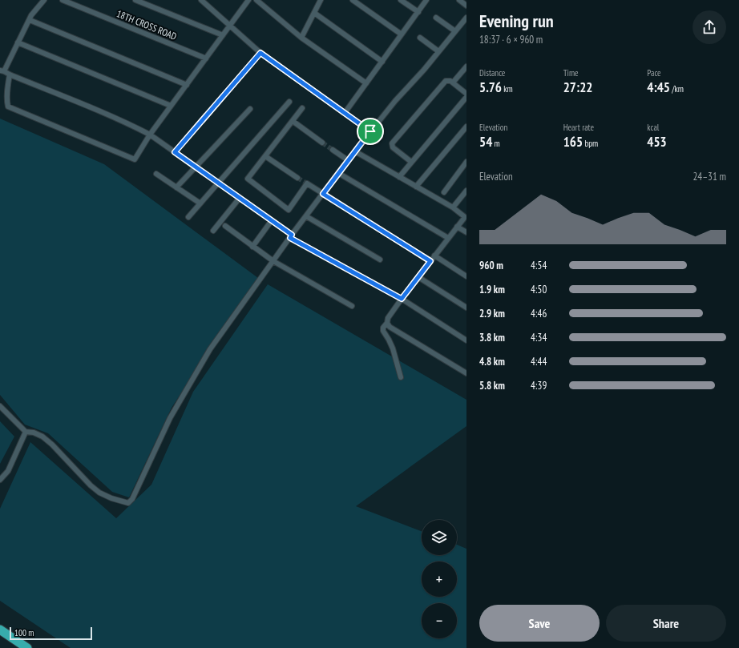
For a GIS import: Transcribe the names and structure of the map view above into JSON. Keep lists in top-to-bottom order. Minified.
{"streets":{"street":["18TH CROSS ROAD"]},"scale_bar":"100 m","page":{"heading":["Evening run","18:37 · 6 × 960 m"],"stats":[["Distance","5.76 km"],["Time","27:22"],["Pace","4:45 /km"],["Elevation","54 m"],["Heart rate","165 bpm"],["kcal","453"]],"chart":["Elevation","24–31 m"],"list":[{"name":"960 m","note":"4:54"},{"name":"1.9 km","note":"4:50"},{"name":"2.9 km","note":"4:46"},{"name":"3.8 km","note":"4:34"},{"name":"4.8 km","note":"4:44"},{"name":"5.8 km","note":"4:39"}],"map_buttons":["+","−"],"buttons":["Save","Share"],"scale":"100 m"}}
